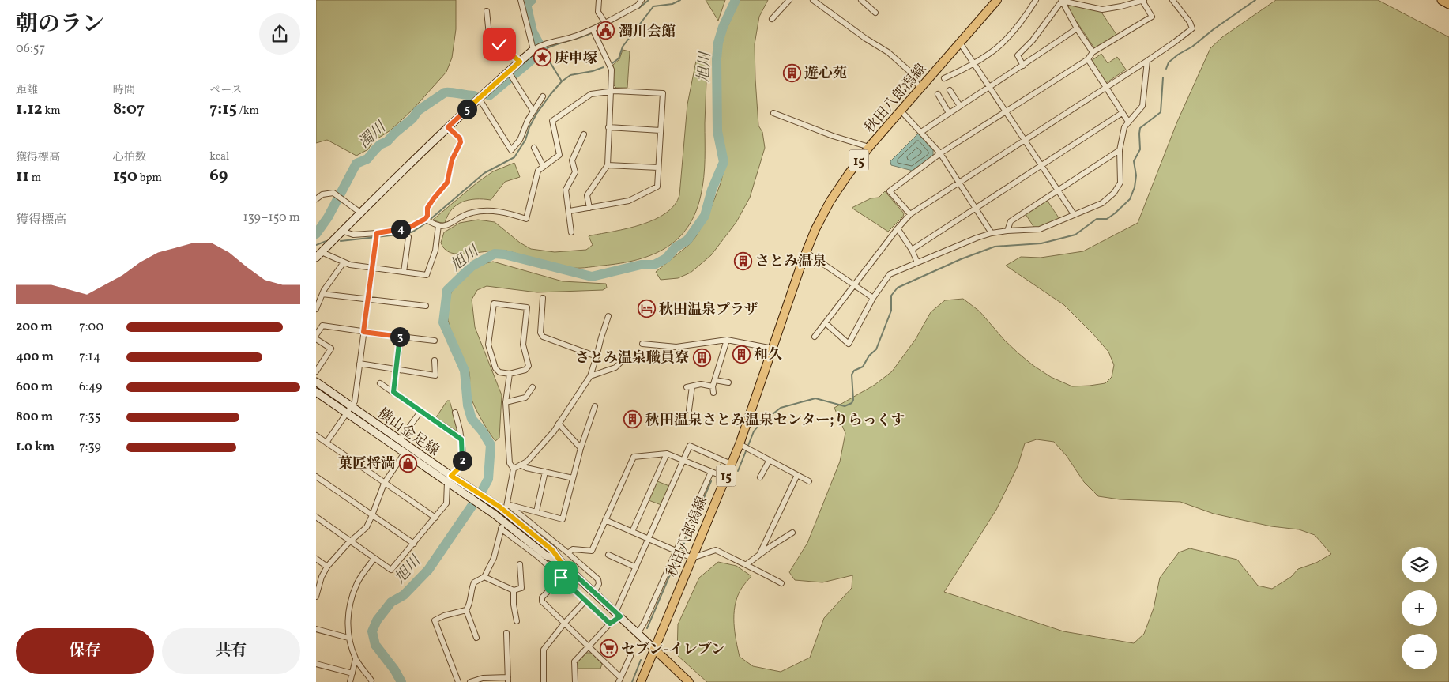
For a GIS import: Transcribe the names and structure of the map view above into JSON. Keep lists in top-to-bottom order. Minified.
{"streets":{"main road":["秋田八郎潟線","15","横山金足線"]},"crossings":[["秋田八郎潟線","横山金足線"]],"water":["旭川","濁川"],"places":{"public building":["濁川会館"],"place":["庚申塚"],"building":["遊心苑","さとみ温泉","和久","さとみ温泉職員寮","秋田温泉さとみ温泉センター;りらっくす"],"hotel":["秋田温泉プラザ"],"shop":["菓匠将満"],"supermarket":["セブン-イレブン"]},"page":{"heading":["朝のラン","06:57"],"stats":[["距離","1.12 km"],["時間","8:07"],["ペース","7:15 /km"],["獲得標高","11 m"],["心拍数","150 bpm"],["kcal","69"]],"pins":["5","4","3","2"],"chart":["獲得標高","139–150 m"],"list":[{"name":"200 m","note":"7:00"},{"name":"400 m","note":"7:14"},{"name":"600 m","note":"6:49"},{"name":"800 m","note":"7:35"},{"name":"1.0 km","note":"7:39"}],"map_buttons":["+","−"],"buttons":["保存","共有"]}}
